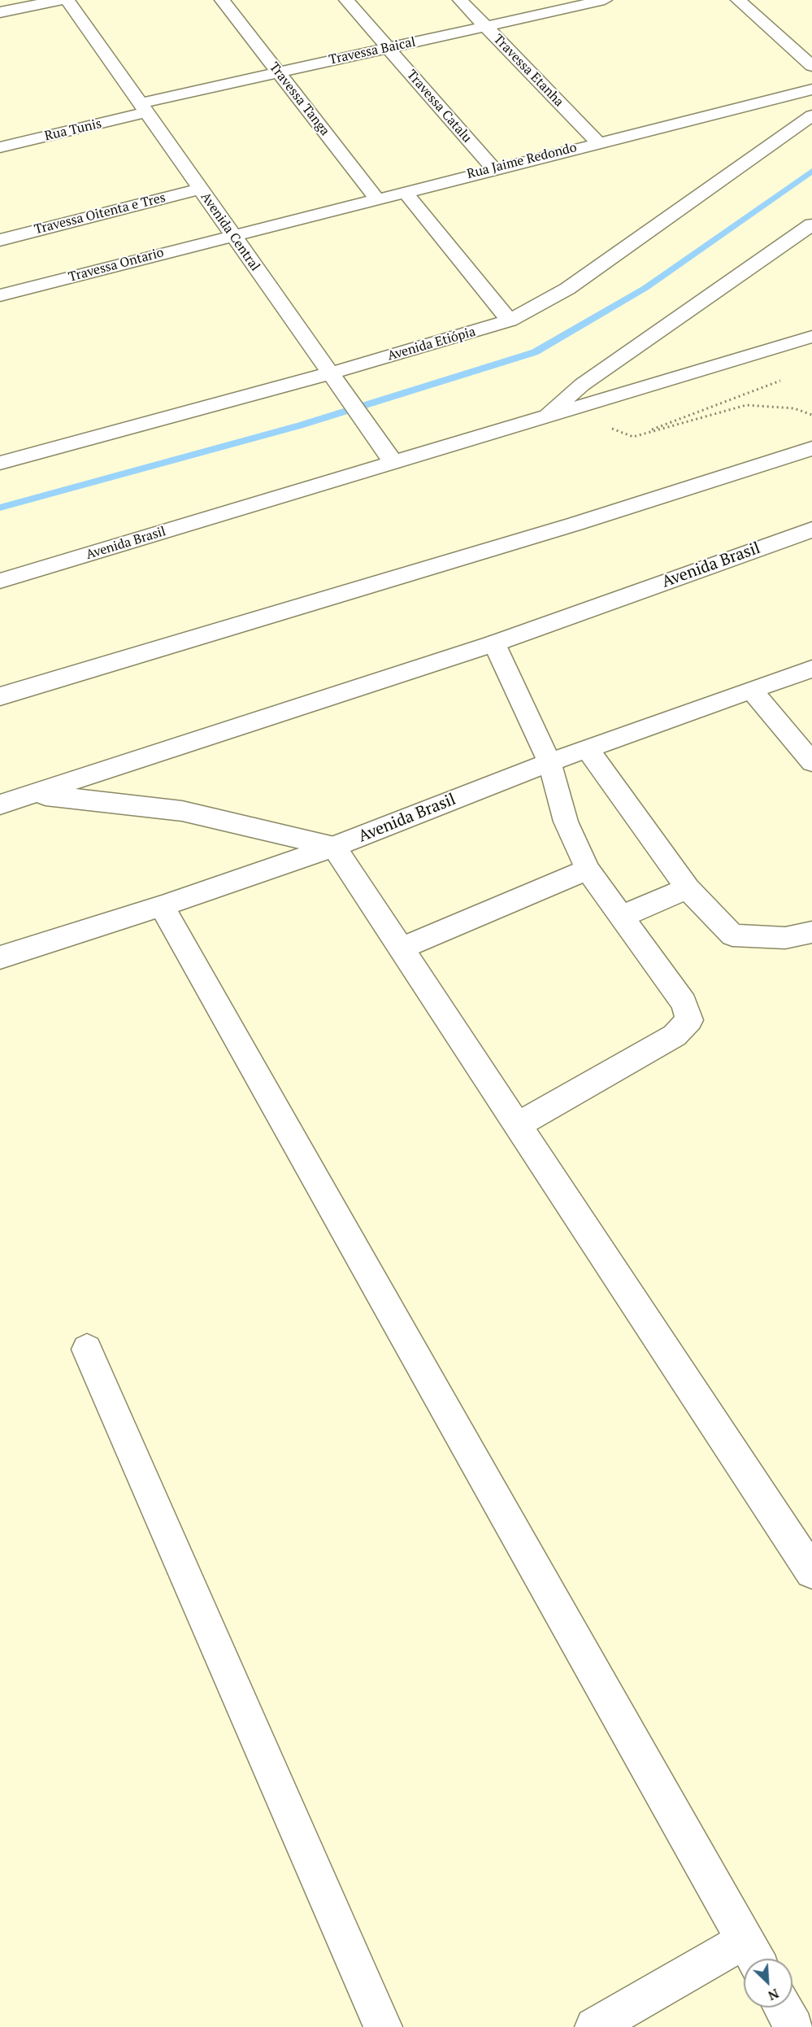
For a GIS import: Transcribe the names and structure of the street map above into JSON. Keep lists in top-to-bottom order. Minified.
{"streets":{"main road":["Travessa Baical","Travessa Etanha","Travessa Tanga","Travessa Catalu","Rua Tunis","Rua Jaime Redondo","Travessa Oitenta e Tres","Avenida Central","Travessa Ontario","Avenida Etiópia","Avenida Brasil"]},"crossings":[["Travessa Baical","Travessa Etanha"],["Travessa Baical","Travessa Tanga"],["Travessa Baical","Travessa Catalu"],["Travessa Baical","Rua Tunis"],["Travessa Baical","Avenida Central"],["Travessa Etanha","Rua Jaime Redondo"],["Travessa Tanga","Rua Jaime Redondo"],["Travessa Catalu","Rua Jaime Redondo"],["Rua Tunis","Avenida Central"],["Rua Jaime Redondo","Avenida Central"],["Rua Jaime Redondo","Travessa Ontario"],["Travessa Oitenta e Tres","Avenida Central"],["Avenida Central","Travessa Ontario"],["Avenida Central","Avenida Etiópia"],["Avenida Central","Avenida Brasil"]],"north":"bottom right"}
